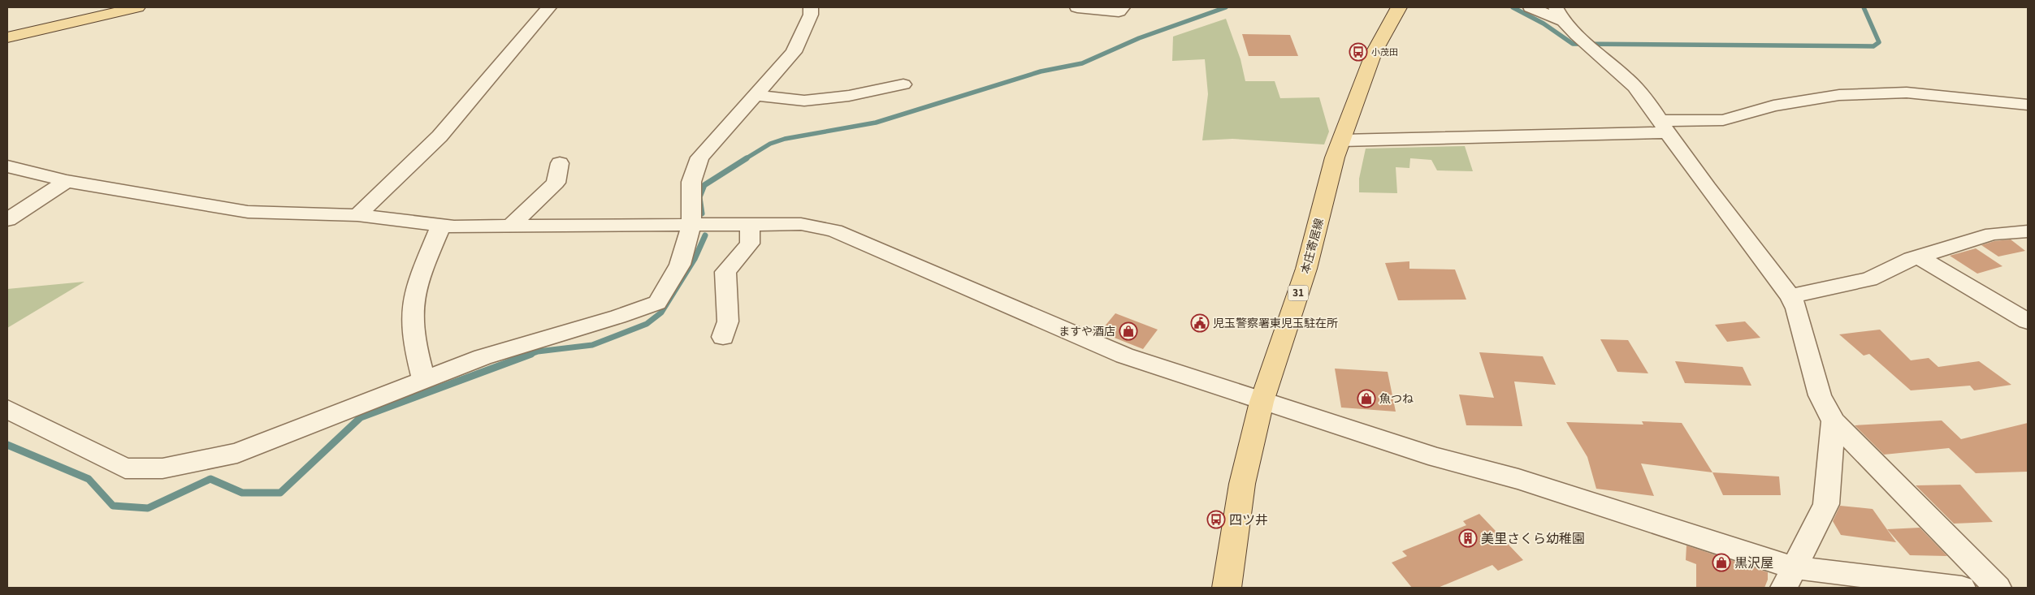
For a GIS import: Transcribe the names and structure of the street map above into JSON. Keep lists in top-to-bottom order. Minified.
{"streets":{"main road":["本庄寄居線","31"]},"places":{"bus stop":["小茂田","四ツ井"],"public building":["児玉警察署東児玉駐在所"],"shop":["ますや酒店","魚つね","黒沢屋"],"building":["美里さくら幼稚園"]}}
